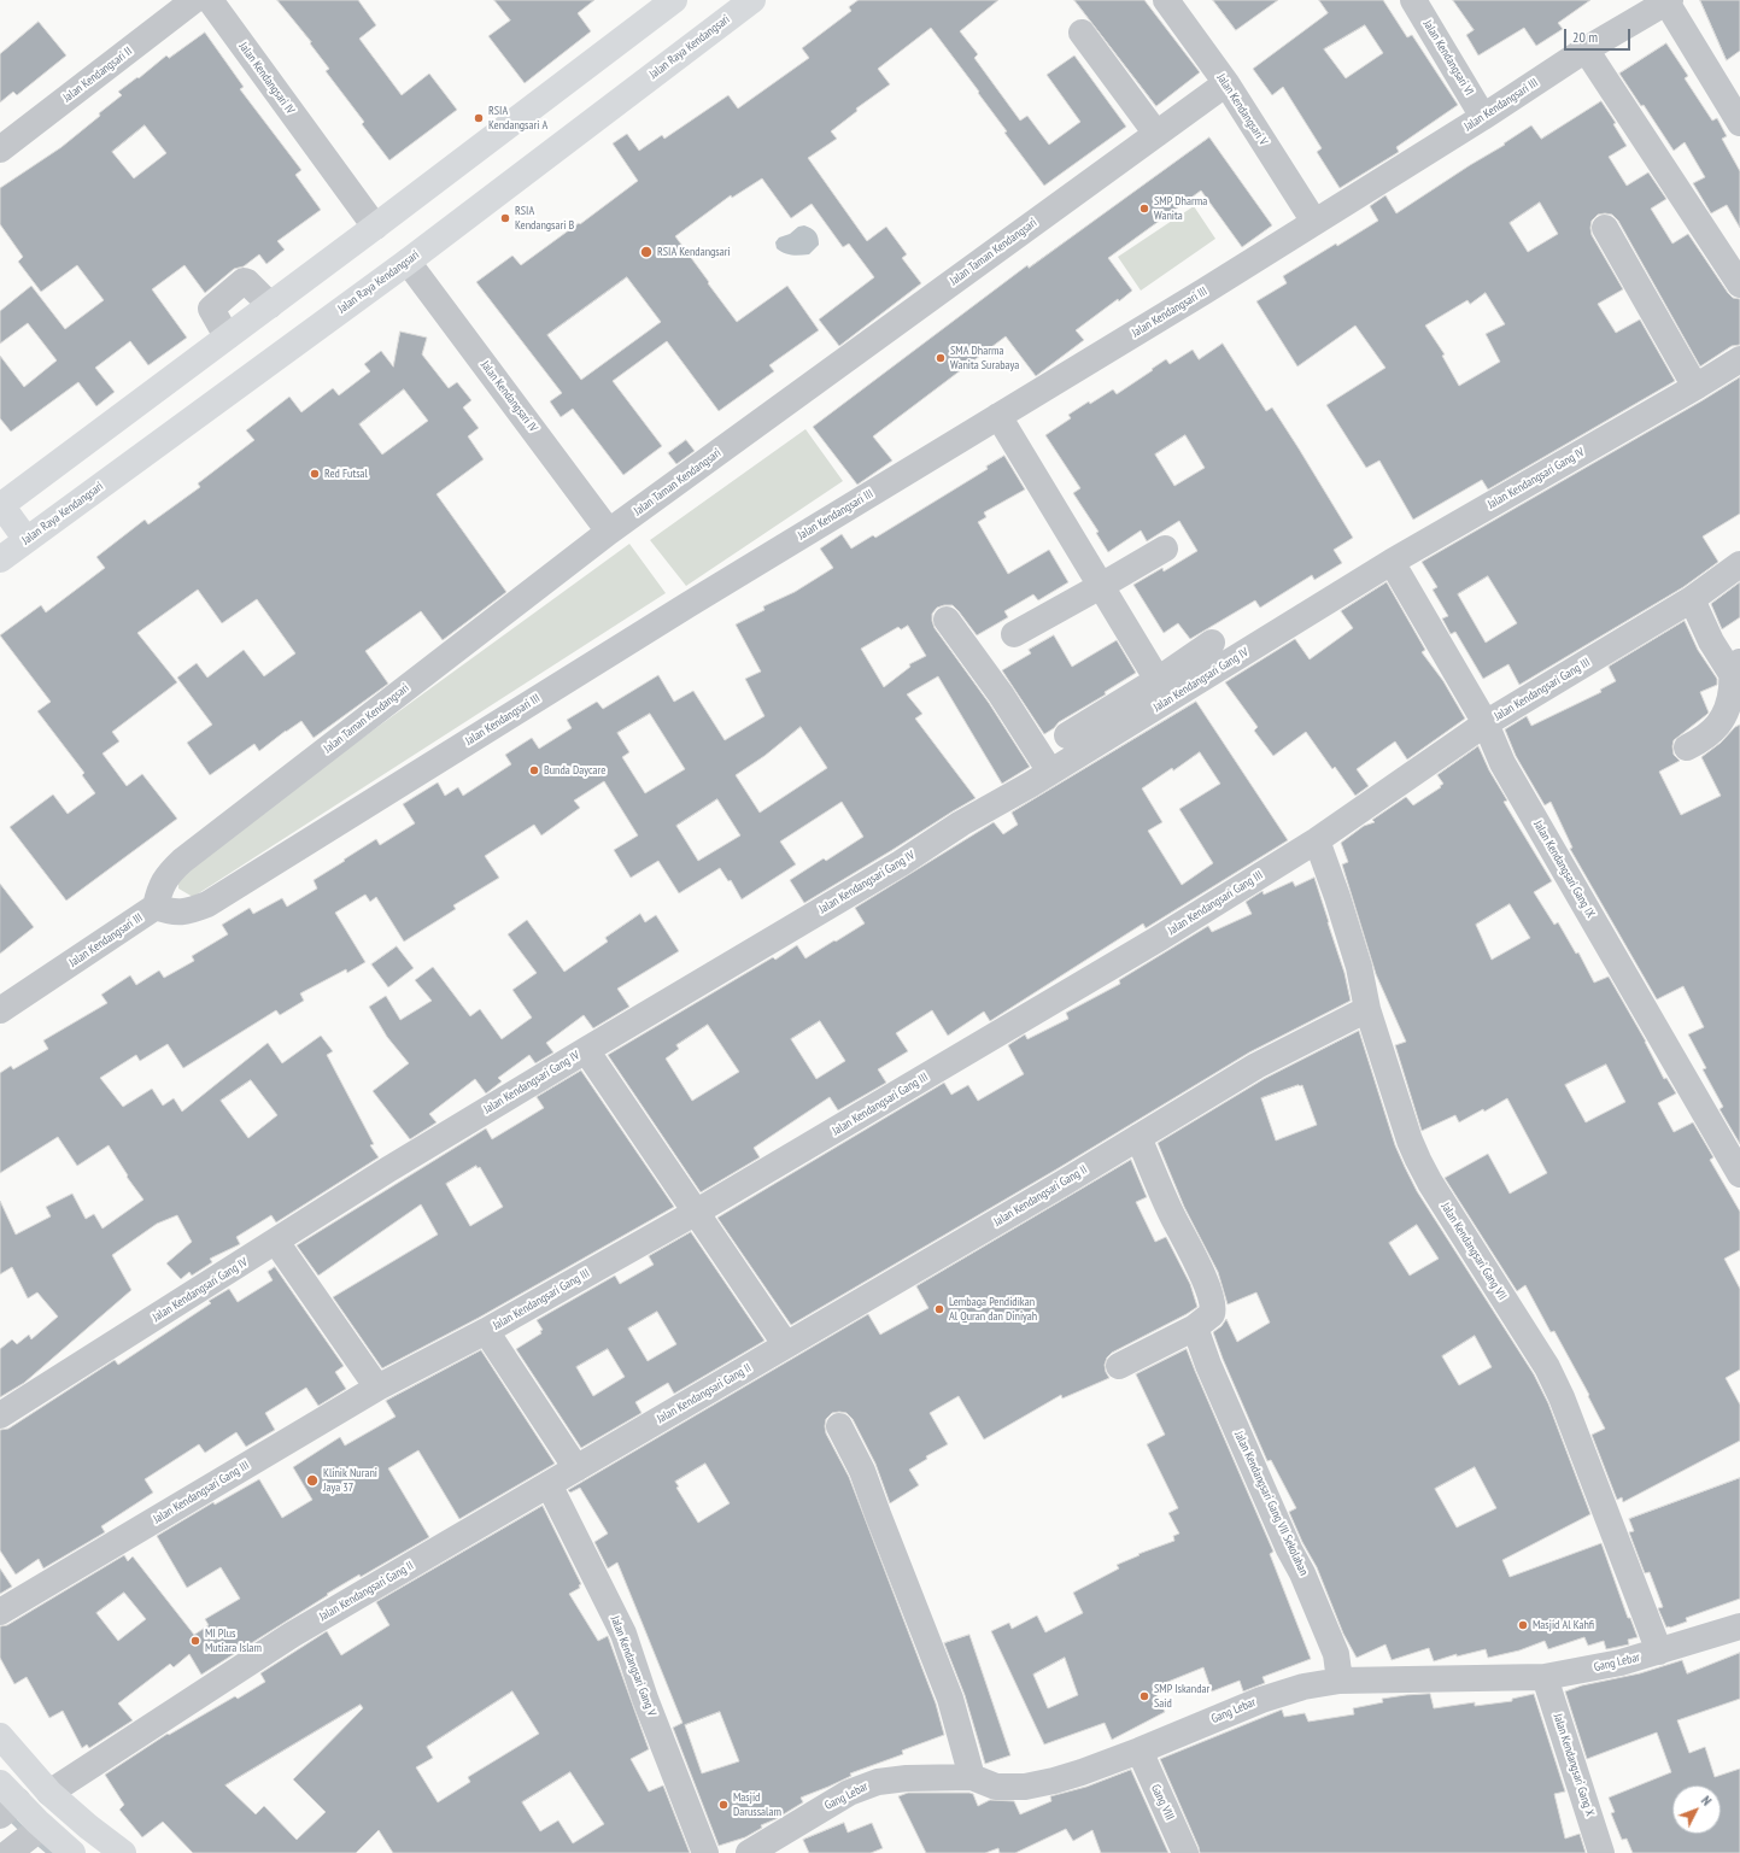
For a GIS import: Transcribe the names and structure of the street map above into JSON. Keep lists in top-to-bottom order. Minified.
{"streets":{"main road":["Jalan Raya Kendangsari"],"street":["Jalan Kendangsari VI","Jalan Kendangsari II","Jalan Kendangsari IV","Jalan Kendangsari III","Jalan Kendangsari V","Jalan Taman Kendangsari","Jalan Kendangsari Gang IV","Jalan Kendangsari Gang III","Jalan Kendangsari Gang IX","Jalan Kendangsari Gang II","Jalan Kendangsari Gang VII","Jalan Kendangsari Gang VII Sekolahan","Gang Lebar","Jalan Kendangsari Gang V","Jalan Kendangsari Gang X","Gang VIII"]},"crossings":[["Jalan Raya Kendangsari","Jalan Kendangsari IV"],["Jalan Kendangsari VI","Jalan Kendangsari III"],["Jalan Kendangsari IV","Jalan Taman Kendangsari"],["Jalan Kendangsari III","Jalan Kendangsari V"],["Jalan Kendangsari III","Jalan Taman Kendangsari"],["Jalan Kendangsari V","Jalan Taman Kendangsari"],["Jalan Kendangsari Gang IV","Jalan Kendangsari Gang IX"],["Jalan Kendangsari Gang III","Jalan Kendangsari Gang IX"],["Jalan Kendangsari Gang III","Jalan Kendangsari Gang VII"],["Jalan Kendangsari Gang II","Jalan Kendangsari Gang VII"],["Jalan Kendangsari Gang II","Jalan Kendangsari Gang V"],["Jalan Kendangsari Gang VII","Gang Lebar"],["Jalan Kendangsari Gang VII Sekolahan","Gang Lebar"],["Gang Lebar","Jalan Kendangsari Gang X"],["Gang Lebar","Gang VIII"]],"places":["RSIA Kendangsari A","SMP Dharma Wanita","RSIA Kendangsari B","RSIA Kendangsari","SMA Dharma Wanita Surabaya","Red Futsal","Bunda Daycare","Lembaga Pendidikan Al Quran dan Diniyah","Klinik Nurani Jaya 37","Masjid Al Kahfi","MI Plus Mutiara Islam","SMP Iskandar Said","Masjid Darussalam"],"scale_bar":"20 m","north":"top right"}
